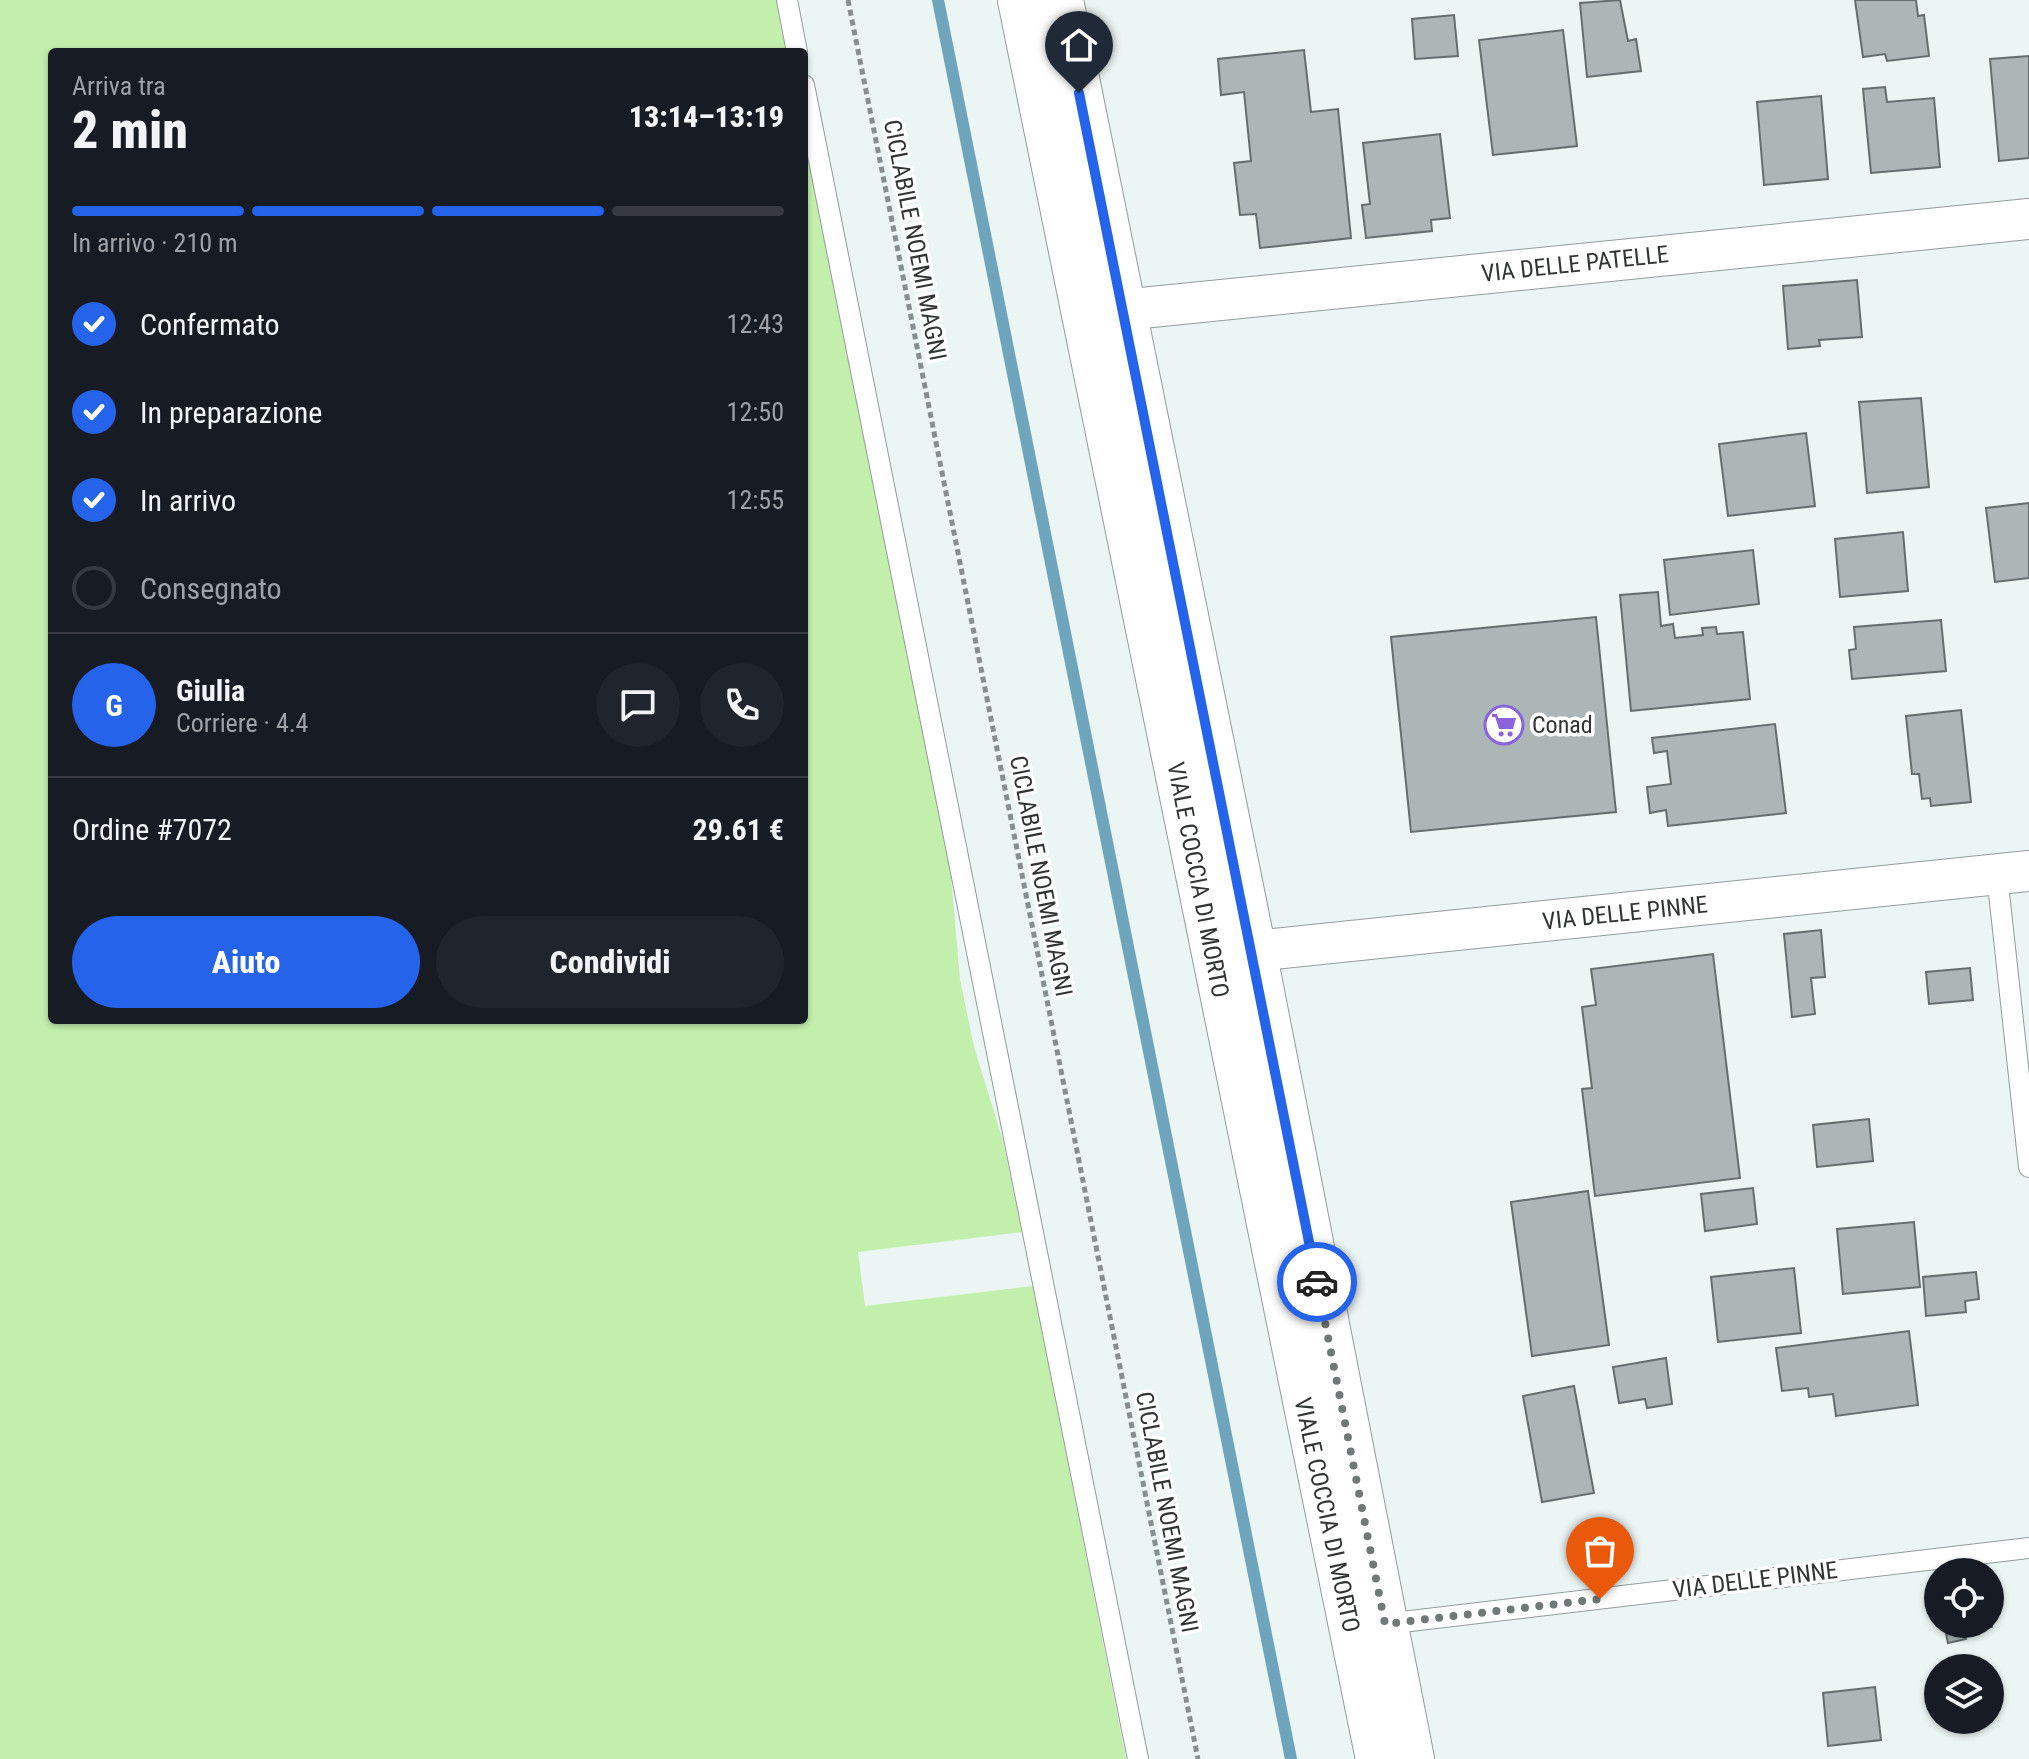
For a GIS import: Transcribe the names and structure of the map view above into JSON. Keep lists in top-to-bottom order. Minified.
{"streets":{"street":["VIA DELLE PATELLE","VIALE COCCIA DI MORTO","VIA DELLE PINNE"],"path":["CICLABILE NOEMI MAGNI"]},"crossings":[["VIA DELLE PATELLE","VIALE COCCIA DI MORTO"],["VIALE COCCIA DI MORTO","VIA DELLE PINNE"]],"places":{"supermarket":["Conad"]},"page":{"heading":["2 min","Arriva tra","13:14–13:19"],"panel":["Giulia","Corriere · 4.4","Ordine #7072","29.61 €"],"bar":"In arrivo · 210 m","list":[["Confermato","12:43"],["In preparazione","12:50"],["In arrivo","12:55"],"Consegnato"],"round":"G","buttons":["Aiuto","Condividi"]}}
